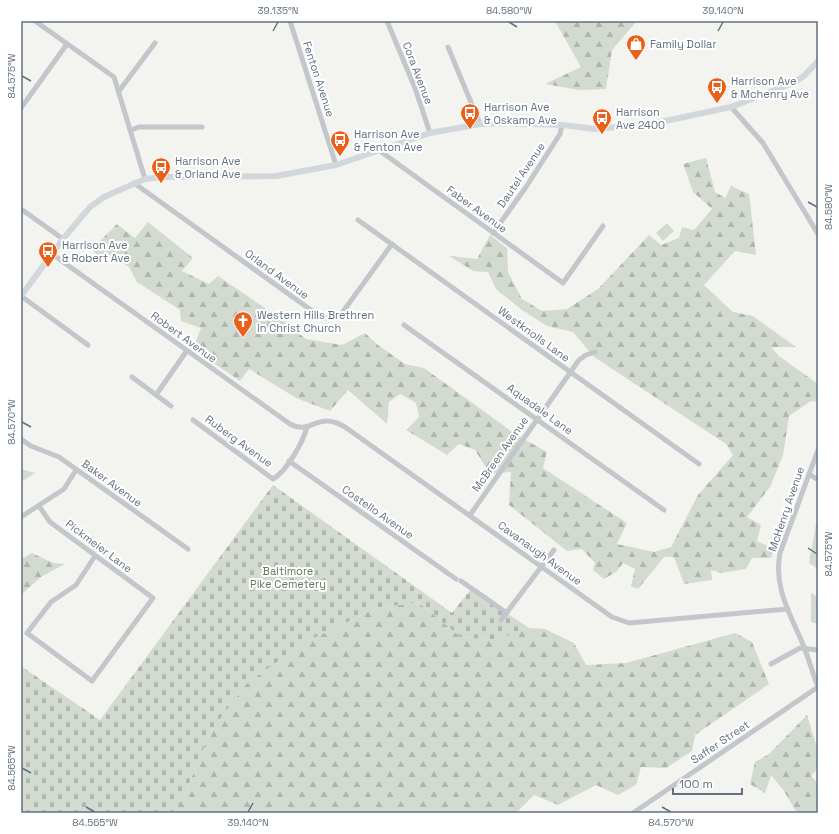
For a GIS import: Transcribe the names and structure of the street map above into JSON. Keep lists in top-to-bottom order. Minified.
{"streets":{"street":["Cora Avenue","Fenton Avenue","Dautel Avenue","Faber Avenue","Orland Avenue","Westknolls Lane","Robert Avenue","Aquadale Lane","Ruberg Avenue","McBreen Avenue","Baker Avenue","McHenry Avenue","Costello Avenue","Pickmeier Lane","Cavanaugh Avenue","Saffer Street"]},"crossings":[["Dautel Avenue","Faber Avenue"],["Orland Avenue","Westknolls Lane"],["Westknolls Lane","McBreen Avenue"],["Robert Avenue","Cavanaugh Avenue"],["Aquadale Lane","McBreen Avenue"],["Ruberg Avenue","Costello Avenue"],["McBreen Avenue","Cavanaugh Avenue"],["McHenry Avenue","Cavanaugh Avenue"],["McHenry Avenue","Saffer Street"]],"parks":["Baltimore Pike Cemetery"],"places":{"shop":["Family Dollar"],"bus stop":["Harrison Ave & Mchenry Ave","Harrison Ave & Oskamp Ave","Harrison Ave 2400","Harrison Ave & Fenton Ave","Harrison Ave & Orland Ave","Harrison Ave & Robert Ave"],"church":["Western Hills Brethren in Christ Church"]},"scale_bar":"100 m","coordinates":["39.135°N","84.580°W","39.140°N","84.575°W","84.570°W","84.565°W"]}
